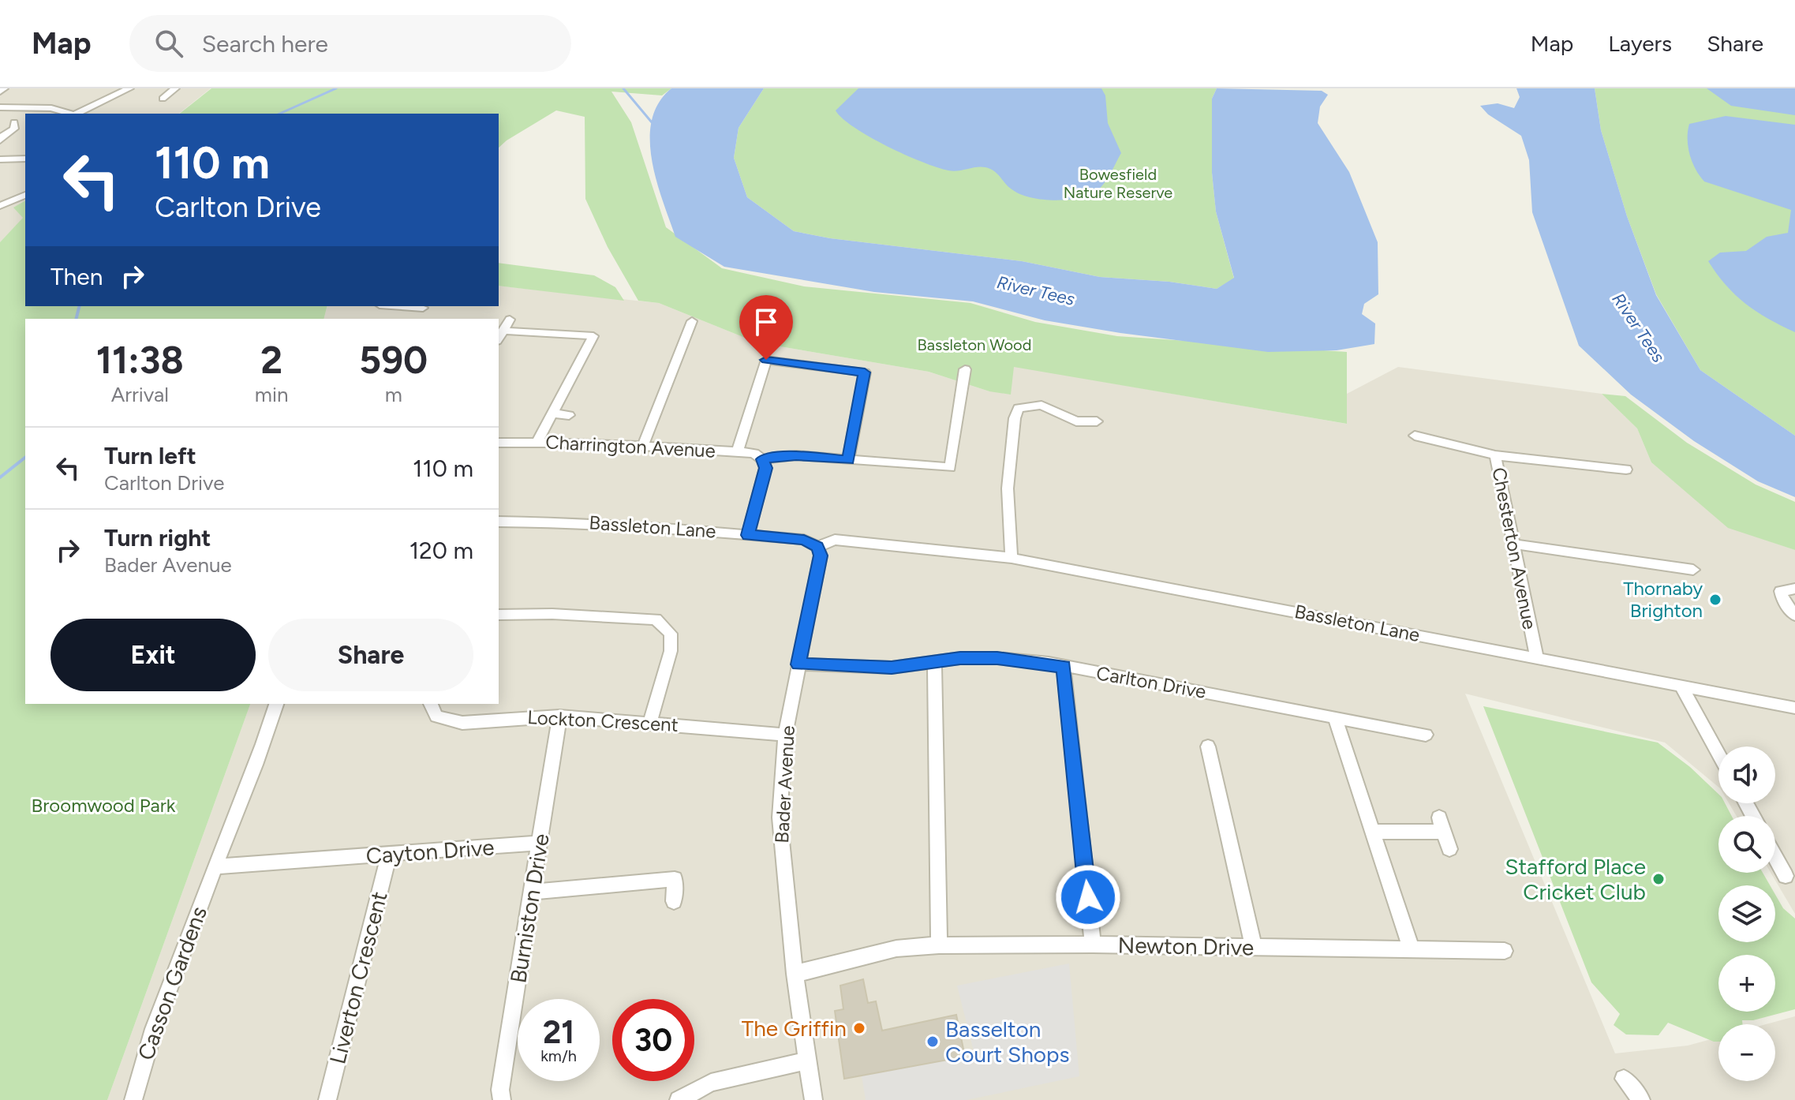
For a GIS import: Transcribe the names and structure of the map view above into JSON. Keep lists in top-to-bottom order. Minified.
{"streets":{"street":["Charrington Avenue","Bassleton Lane","Chesterton Avenue","Carlton Drive","Lockton Crescent","Bader Avenue","Cayton Drive","Burniston Drive","Newton Drive","Liverton Crescent","Casson Gardens"]},"crossings":[["Bassleton Lane","Chesterton Avenue"],["Bassleton Lane","Bader Avenue"],["Carlton Drive","Bader Avenue"],["Lockton Crescent","Bader Avenue"],["Lockton Crescent","Burniston Drive"],["Bader Avenue","Newton Drive"],["Cayton Drive","Burniston Drive"],["Cayton Drive","Liverton Crescent"],["Cayton Drive","Casson Gardens"]],"water":["River Tees"],"parks":["Bowesfield Nature Reserve","Bassleton Wood","Broomwood Park"],"places":["Thornaby Brighton","Stafford Place Cricket Club","The Griffin","Basselton Court Shops"],"page":{"header":"Map","search":"Search here","nav":["Map","Layers","Share"],"turn":["110 m","Carlton Drive"],"then":"Then","eta":["11:38","Arrival","2","min","590","m"],"list":[{"name":"Turn left","note":"Carlton Drive","value":"110 m"},{"name":"Turn right","note":"Bader Avenue","value":"120 m"}],"buttons":["Exit","Share"],"map_buttons":["+","−"],"speed":"21 km/h","limit":"30"}}
